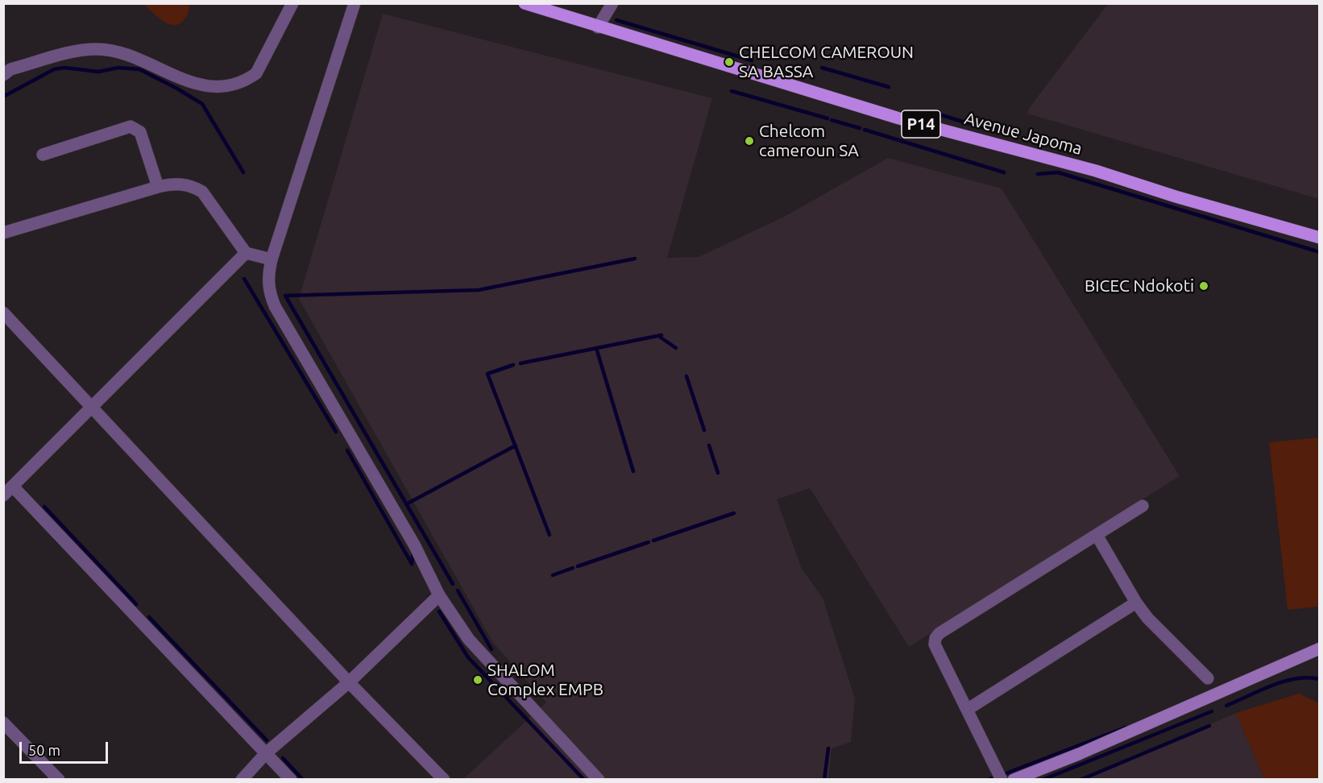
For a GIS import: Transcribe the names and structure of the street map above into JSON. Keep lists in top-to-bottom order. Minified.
{"streets":{"main road":["P14","Avenue Japoma"]},"places":["CHELCOM CAMEROUN SA BASSA","Chelcom cameroun SA","BICEC Ndokoti","SHALOM Complex EMPB"],"scale_bar":"50 m"}
